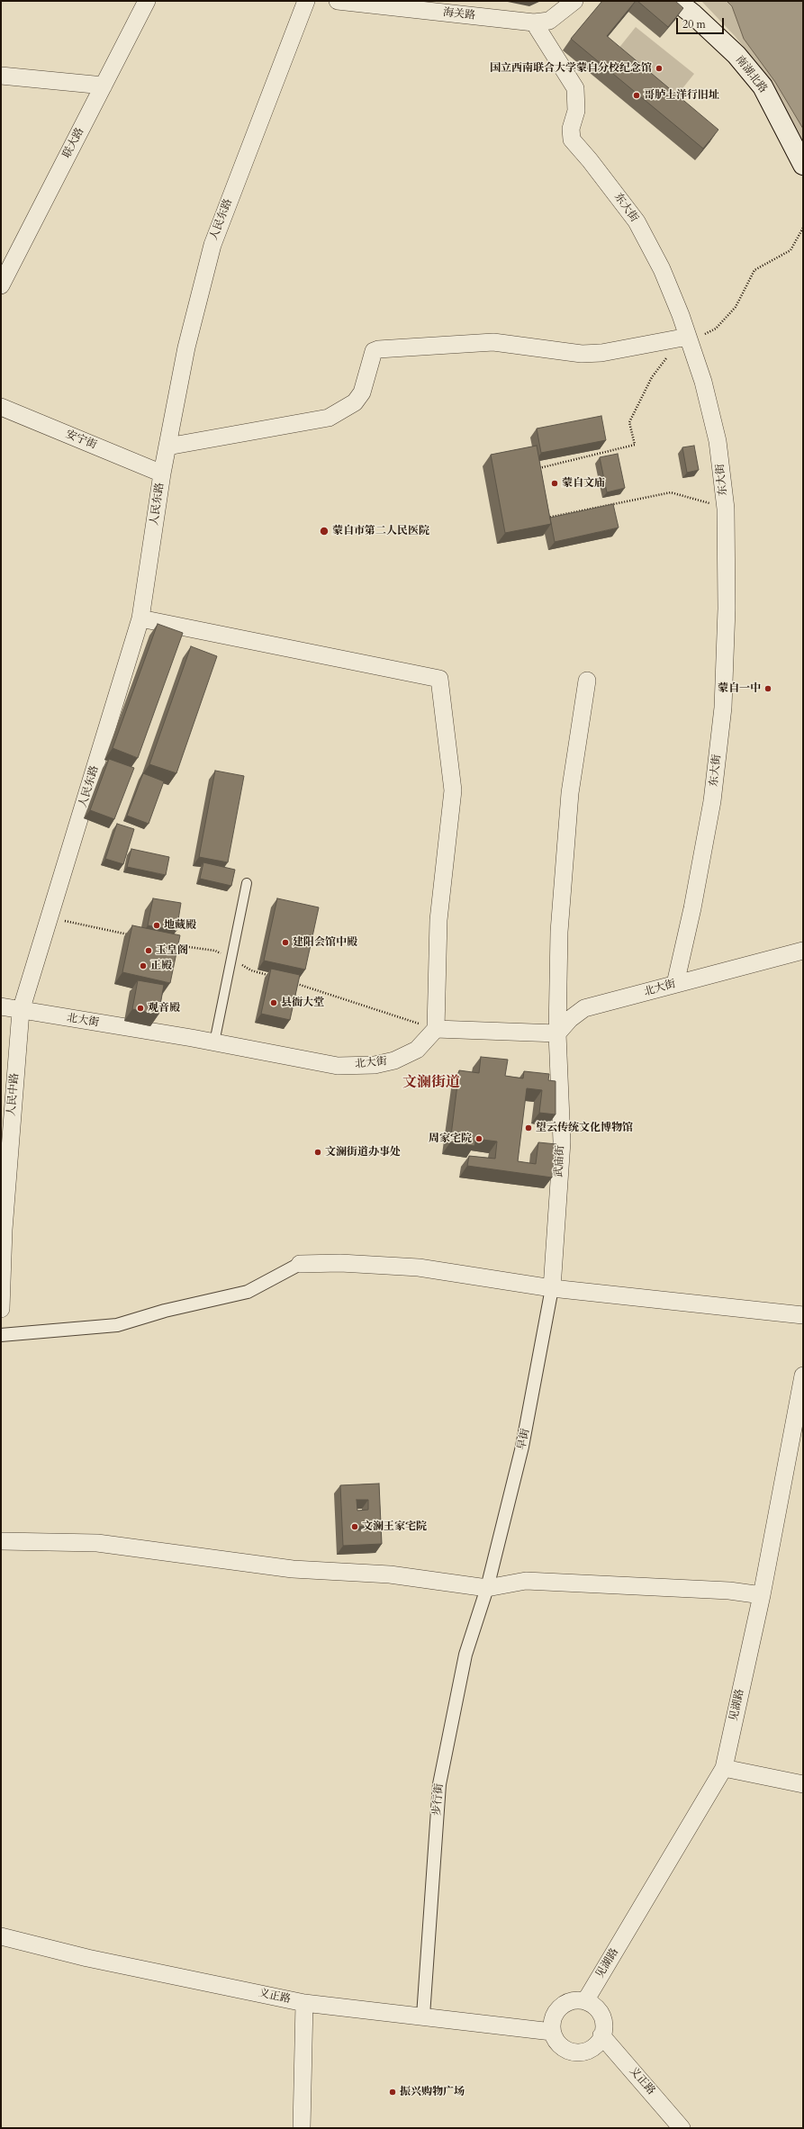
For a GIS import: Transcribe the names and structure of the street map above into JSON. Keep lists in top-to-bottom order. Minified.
{"streets":{"main road":["南湖北路"],"street":["海关路","联大路","东大街","人民东路","安宁街","北大街","人民中路","武庙街","早街","见湖路","步行街","义正路"]},"crossings":[["海关路","东大街"],["东大街","北大街"],["人民东路","安宁街"],["人民东路","北大街"],["人民东路","人民中路"],["北大街","人民中路"],["北大街","武庙街"],["武庙街","早街"],["早街","步行街"],["见湖路","义正路"],["步行街","义正路"]],"districts":["文澜街道"],"places":["国立西南联合大学蒙自分校纪念馆","哥胪士洋行旧址","蒙自文庙","蒙自市第二人民医院","蒙自一中","地藏殿","建阳会馆中殿","玉皇阁","正殿","县衙大堂","观音殿","望云传统文化博物馆","周家宅院","文澜街道办事处","文澜王家宅院","振兴购物广场"],"scale_bar":"20 m"}
